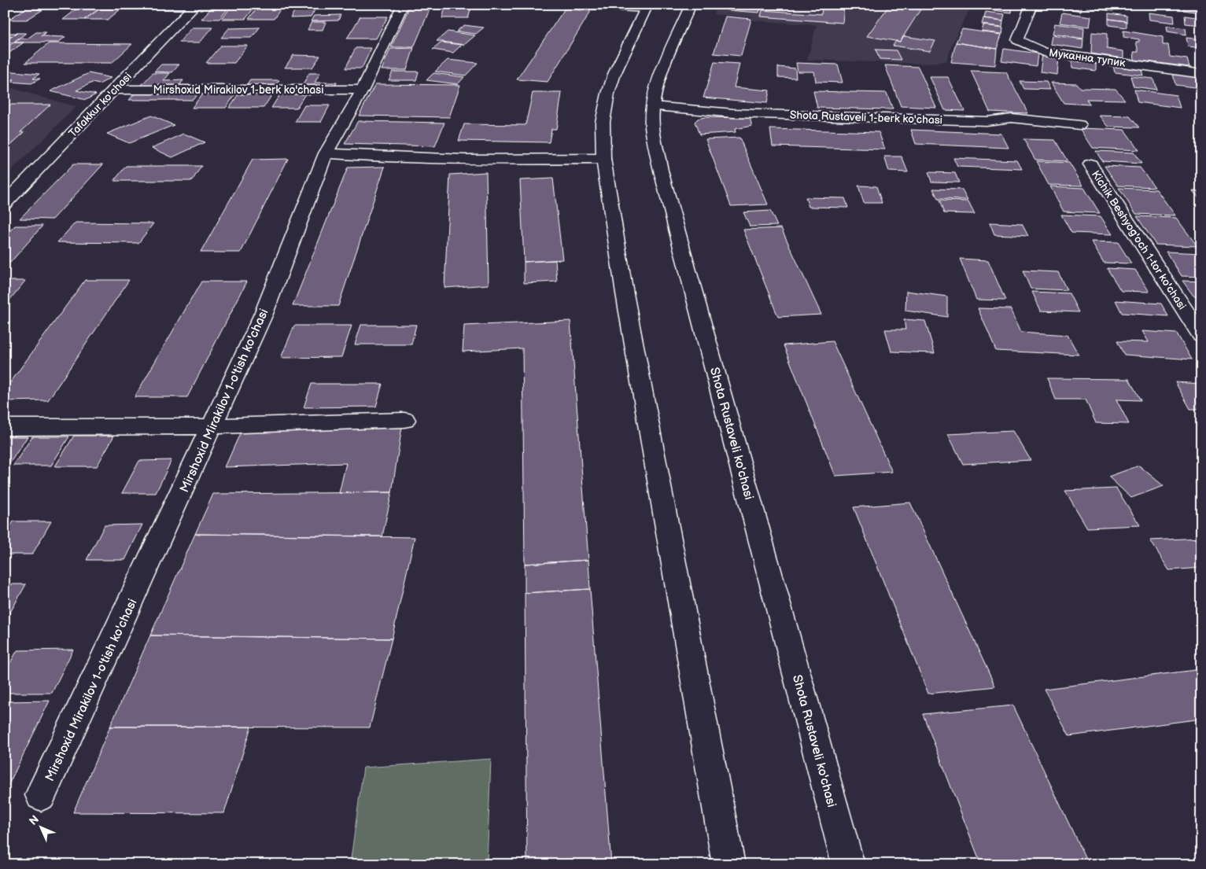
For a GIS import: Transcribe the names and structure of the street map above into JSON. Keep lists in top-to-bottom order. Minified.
{"streets":{"street":["Муканна тупик","Mirshoxid Mirakilov 1-berk ko'chasi","Tafakkur ko'chasi","Shota Rustaveli 1-berk ko'chasi","Kichik Beshyog'och 1-tor ko'chasi","Mirshoxid Mirakilov 1-o'tish ko'chasi","Shota Rustaveli ko'chasi"]},"crossings":[["Mirshoxid Mirakilov 1-berk ko'chasi","Tafakkur ko'chasi"],["Mirshoxid Mirakilov 1-berk ko'chasi","Mirshoxid Mirakilov 1-o'tish ko'chasi"],["Shota Rustaveli 1-berk ko'chasi","Shota Rustaveli ko'chasi"]],"north":"top left"}
